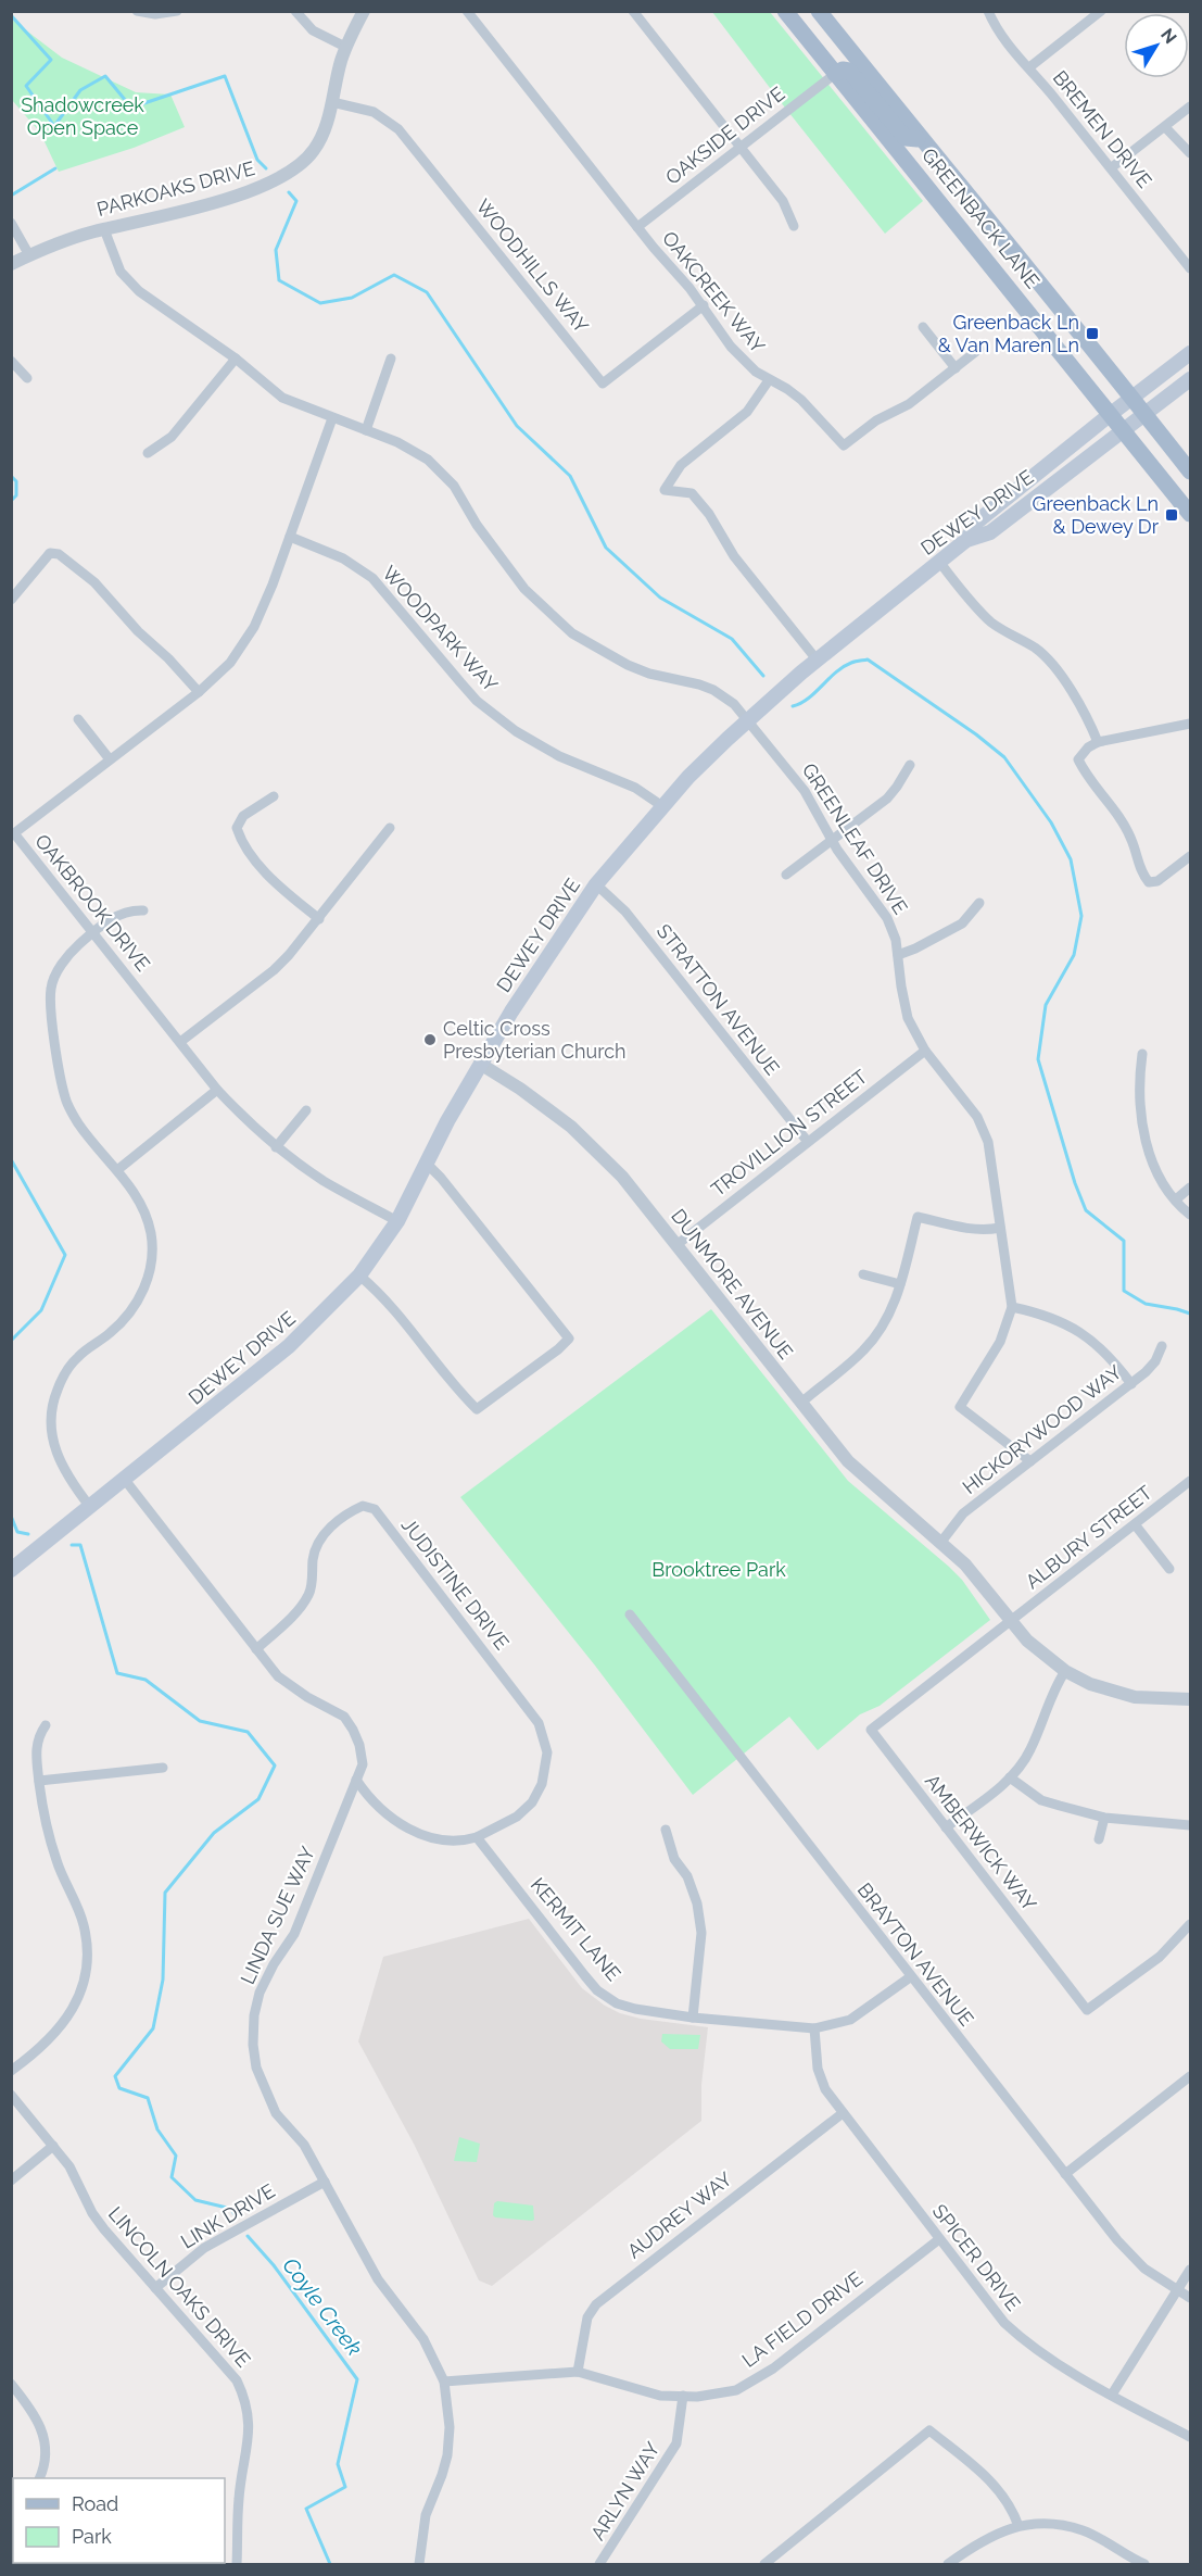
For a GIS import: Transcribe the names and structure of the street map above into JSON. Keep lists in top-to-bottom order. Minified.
{"streets":{"main road":["GREENBACK LANE","DEWEY DRIVE"],"street":["BREMEN DRIVE","OAKSIDE DRIVE","PARKOAKS DRIVE","WOODHILLS WAY","OAKCREEK WAY","WOODPARK WAY","GREENLEAF DRIVE","OAKBROOK DRIVE","STRATTON AVENUE","TROVILLION STREET","DUNMORE AVENUE","HICKORYWOOD WAY","ALBURY STREET","JUDISTINE DRIVE","AMBERWICK WAY","LINDA SUE WAY","KERMIT LANE","BRAYTON AVENUE","AUDREY WAY","LINK DRIVE","SPICER DRIVE","LINCOLN OAKS DRIVE","LA FIELD DRIVE","ARLYN WAY"]},"crossings":[["OAKSIDE DRIVE","GREENBACK LANE"],["OAKSIDE DRIVE","OAKCREEK WAY"],["PARKOAKS DRIVE","WOODHILLS WAY"],["PARKOAKS DRIVE","GREENLEAF DRIVE"],["GREENBACK LANE","DEWEY DRIVE"],["WOODHILLS WAY","OAKCREEK WAY"],["DEWEY DRIVE","WOODPARK WAY"],["DEWEY DRIVE","GREENLEAF DRIVE"],["DEWEY DRIVE","OAKBROOK DRIVE"],["DEWEY DRIVE","STRATTON AVENUE"],["DEWEY DRIVE","DUNMORE AVENUE"],["DEWEY DRIVE","LINDA SUE WAY"],["WOODPARK WAY","OAKBROOK DRIVE"],["GREENLEAF DRIVE","OAKBROOK DRIVE"],["GREENLEAF DRIVE","TROVILLION STREET"],["GREENLEAF DRIVE","HICKORYWOOD WAY"],["STRATTON AVENUE","TROVILLION STREET"],["TROVILLION STREET","DUNMORE AVENUE"],["DUNMORE AVENUE","HICKORYWOOD WAY"],["DUNMORE AVENUE","ALBURY STREET"],["DUNMORE AVENUE","AMBERWICK WAY"],["ALBURY STREET","AMBERWICK WAY"],["JUDISTINE DRIVE","LINDA SUE WAY"],["JUDISTINE DRIVE","KERMIT LANE"],["LINDA SUE WAY","LINK DRIVE"],["LINDA SUE WAY","LA FIELD DRIVE"],["KERMIT LANE","BRAYTON AVENUE"],["KERMIT LANE","SPICER DRIVE"],["AUDREY WAY","SPICER DRIVE"],["AUDREY WAY","LA FIELD DRIVE"],["LINK DRIVE","LINCOLN OAKS DRIVE"],["SPICER DRIVE","LA FIELD DRIVE"],["LA FIELD DRIVE","ARLYN WAY"]],"water":["Coyle Creek"],"parks":["Shadowcreek Open Space","Brooktree Park"],"places":{"transit":["Greenback Ln & Van Maren Ln","Greenback Ln & Dewey Dr"],"other":["Celtic Cross Presbyterian Church"]},"legend":["Road","Park"],"north":"top right"}
